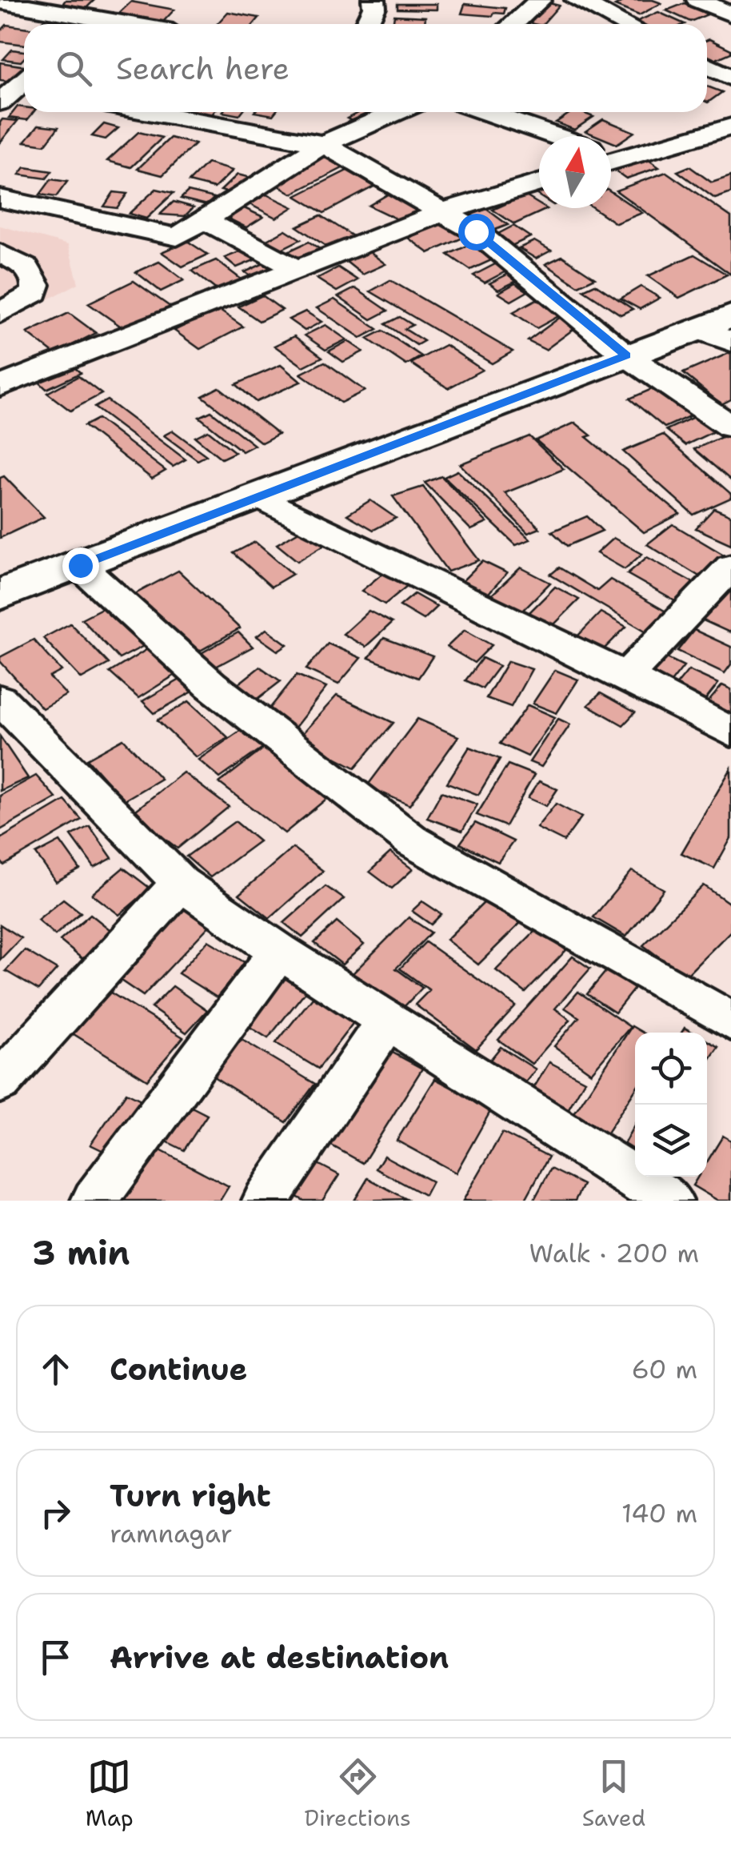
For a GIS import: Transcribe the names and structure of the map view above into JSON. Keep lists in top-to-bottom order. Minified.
{"north":"top","page":{"search":"Search here","heading":["3 min","Walk · 200 m"],"list":[["Continue","60 m"],["Turn right","ramnagar","140 m"],"Arrive at destination"],"nav":["Map","Directions","Saved"]}}
